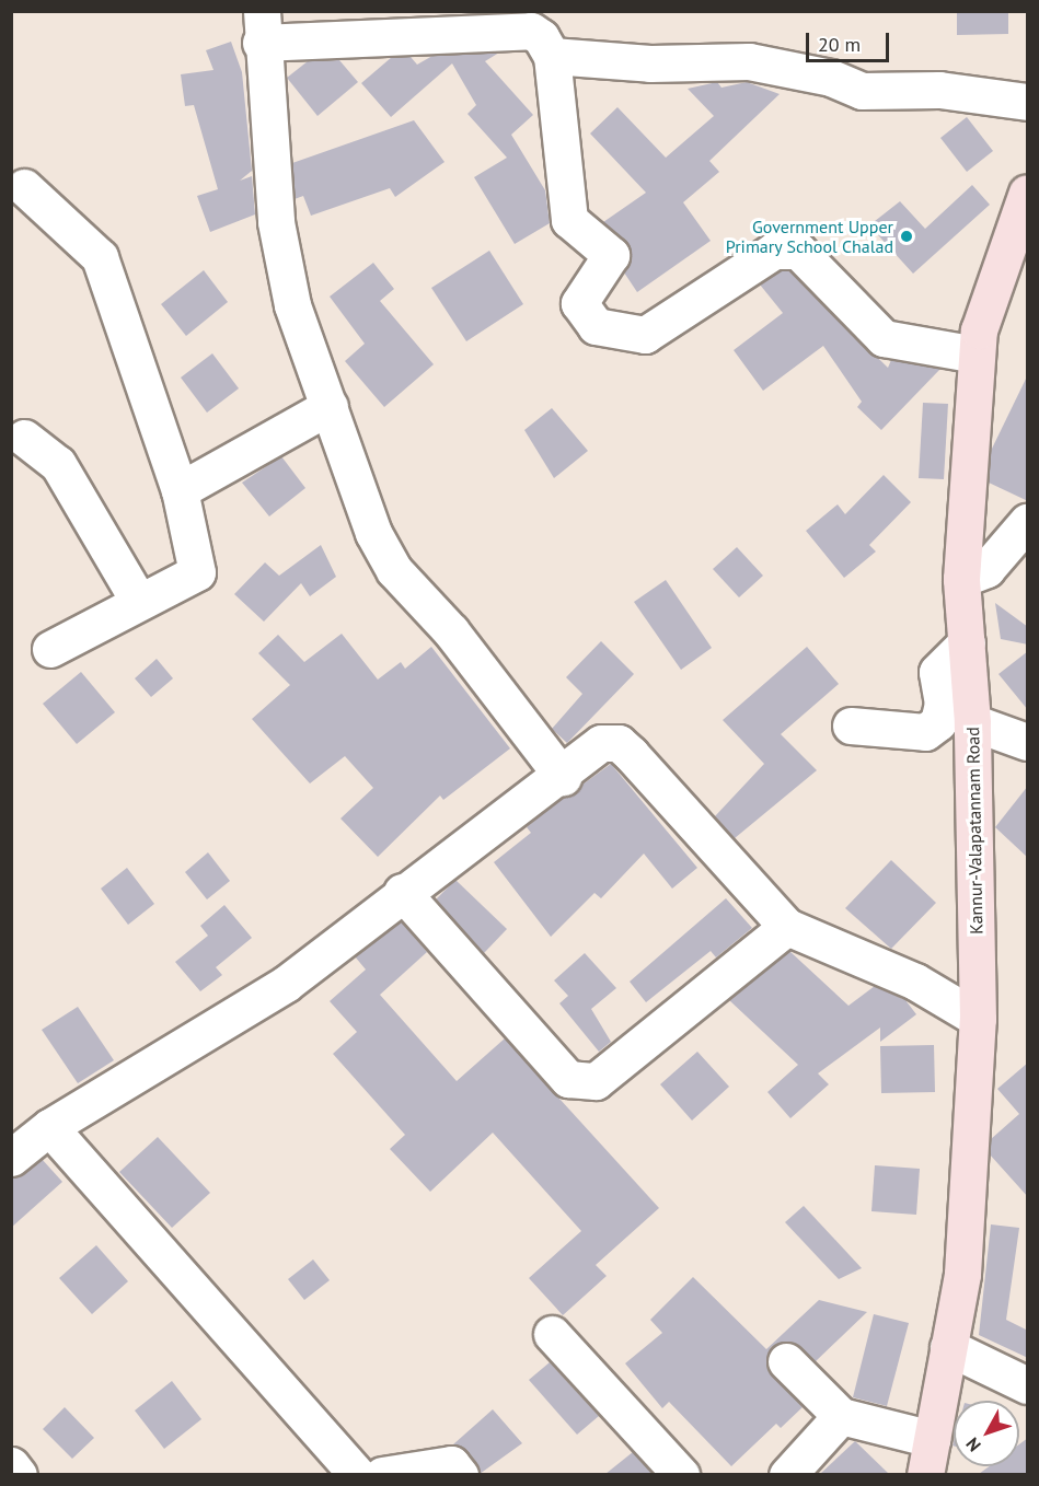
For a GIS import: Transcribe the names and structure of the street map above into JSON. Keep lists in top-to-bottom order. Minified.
{"streets":{"main road":["Kannur-Valapatannam Road"]},"places":["Government Upper Primary School Chalad"],"scale_bar":"20 m","north":"bottom left"}
